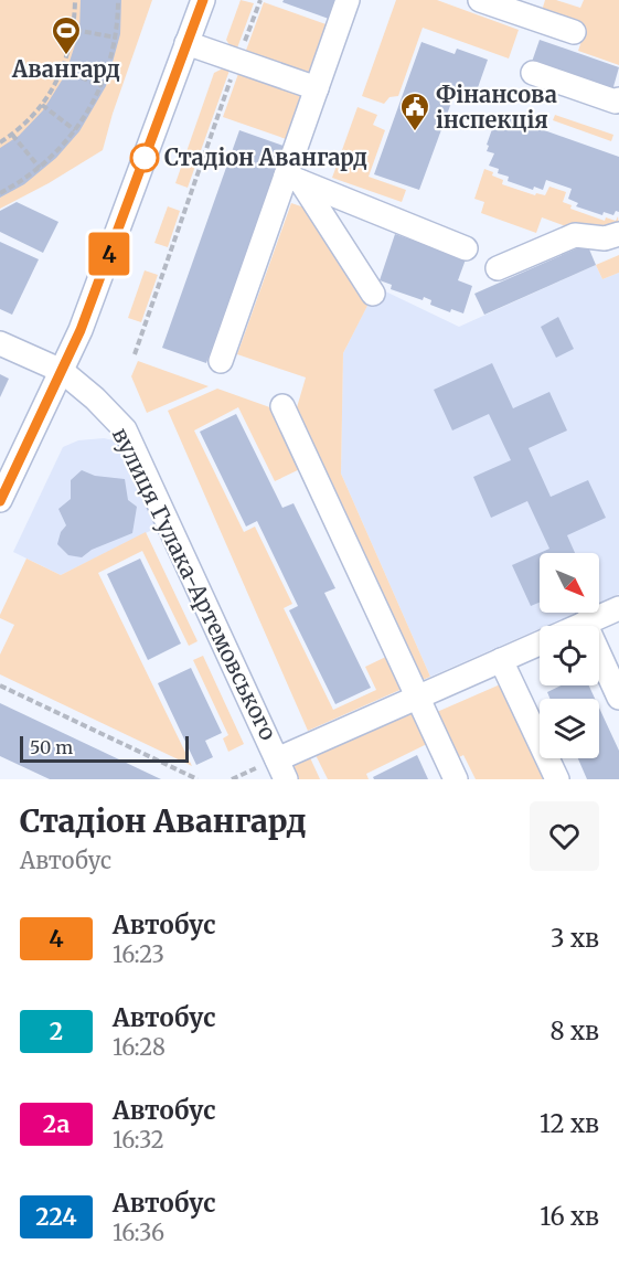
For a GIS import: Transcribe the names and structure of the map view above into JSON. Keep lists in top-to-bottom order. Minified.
{"streets":{"street":["вулиця Гулака-Артемовського"]},"places":{"sports":["Авангард"],"public building":["Фінансова інспекція"],"other":["Стадіон Авангард"]},"lines":["bus line 4"],"scale_bar":"50 m","north":"bottom right","page":{"on_map":"4","scale":"50 m","heading":["Стадіон Авангард","Автобус"],"list":[{"mark":"4","name":"Автобус","note":"16:23","value":"3 хв"},{"mark":"2","name":"Автобус","note":"16:28","value":"8 хв"},{"mark":"2а","name":"Автобус","note":"16:32","value":"12 хв"},{"mark":"224","name":"Автобус","note":"16:36","value":"16 хв"}]}}
